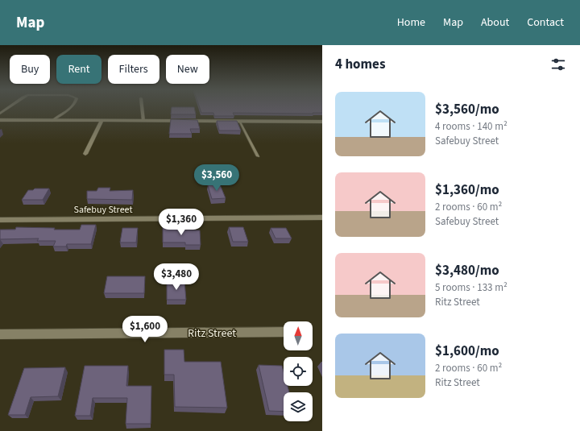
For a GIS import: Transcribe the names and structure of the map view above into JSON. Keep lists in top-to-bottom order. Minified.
{"streets":{"street":["Safebuy Street","Ritz Street"]},"north":"top","page":{"header":"Map","nav":["Home","Map","About","Contact"],"heading":"4 homes","chip":["Buy","Rent","Filters","New"],"list":[{"name":"$3,560/mo","note":"4 rooms · 140 m² · Safebuy Street"},{"name":"$1,360/mo","note":"2 rooms · 60 m² · Safebuy Street"},{"name":"$3,480/mo","note":"5 rooms · 133 m² · Ritz Street"},{"name":"$1,600/mo","note":"2 rooms · 60 m² · Ritz Street"}],"price":["$3,560","$1,360","$3,480","$1,600"]}}
